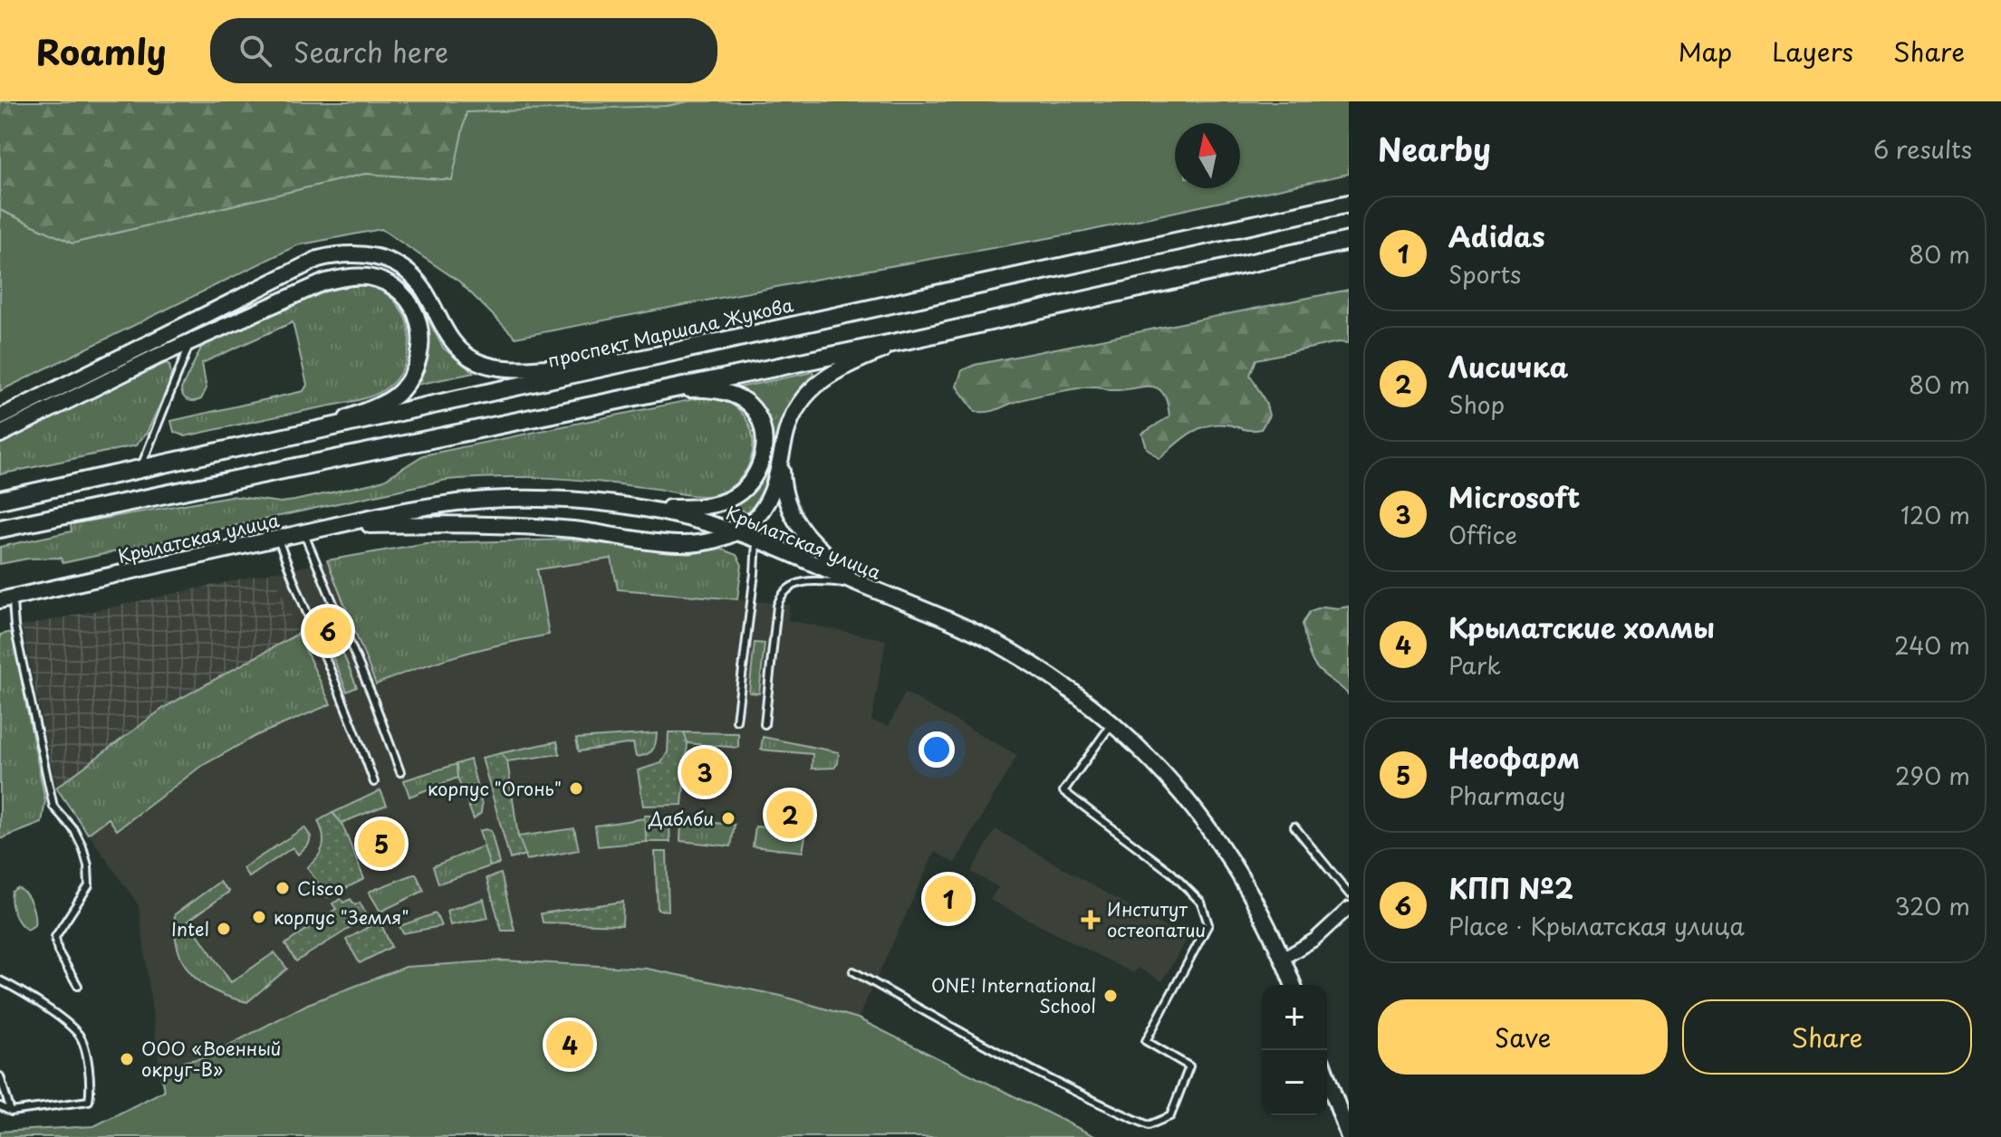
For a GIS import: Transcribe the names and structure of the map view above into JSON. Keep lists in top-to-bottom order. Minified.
{"streets":{"main road":["проспект Маршала Жукова","Крылатская улица"]},"places":{"other":["корпус \"Огонь\"","Даблби","Cisco","корпус \"Земля\"","Intel","ONE! International School","ООО «Военный округ-В»"],"health":["Институт остеопатии"]},"north":"top","page":{"header":"Roamly","search":"Search here","nav":["Map","Layers","Share"],"heading":["Nearby","6 results"],"list":[{"mark":"1","name":"Adidas","note":"Sports","value":"80 m"},{"mark":"2","name":"Лисичка","note":"Shop","value":"80 m"},{"mark":"3","name":"Microsoft","note":"Office","value":"120 m"},{"mark":"4","name":"Крылатские холмы","note":"Park","value":"240 m"},{"mark":"5","name":"Неофарм","note":"Pharmacy","value":"290 m"},{"mark":"6","name":"КПП №2","note":"Place · Крылатская улица","value":"320 m"}],"pins":["6","3","2","5","1","4"],"buttons":["Save","Share"],"map_buttons":["+","−"]}}
